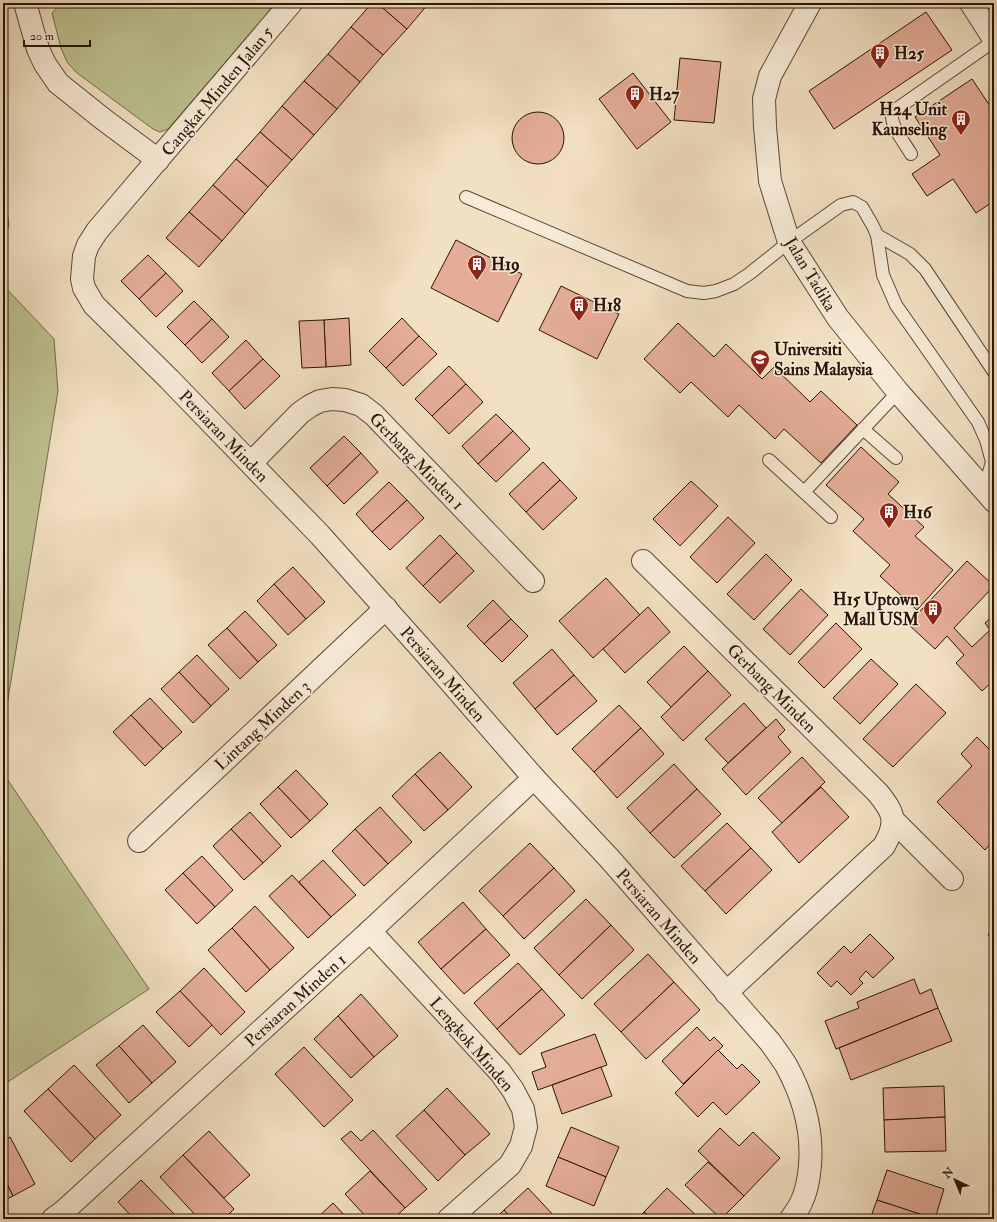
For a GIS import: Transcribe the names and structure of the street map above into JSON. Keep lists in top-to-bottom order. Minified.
{"streets":{"street":["Cangkat Minden Jalan 5","Jalan Tadika","Persiaran Minden","Gerbang Minden 1","Gerbang Minden","Lintang Minden 3","Persiaran Minden 1","Lengkok Minden"]},"crossings":[["Cangkat Minden Jalan 5","Persiaran Minden"],["Persiaran Minden","Gerbang Minden 1"],["Persiaran Minden","Lintang Minden 3"],["Persiaran Minden","Persiaran Minden 1"],["Persiaran Minden 1","Lengkok Minden"]],"places":{"building":["H25","H27","H24 Unit Kaunseling","H19","H18","H16","H15 Uptown Mall USM"],"school or university":["Universiti Sains Malaysia"]},"scale_bar":"20 m","north":"top left"}
